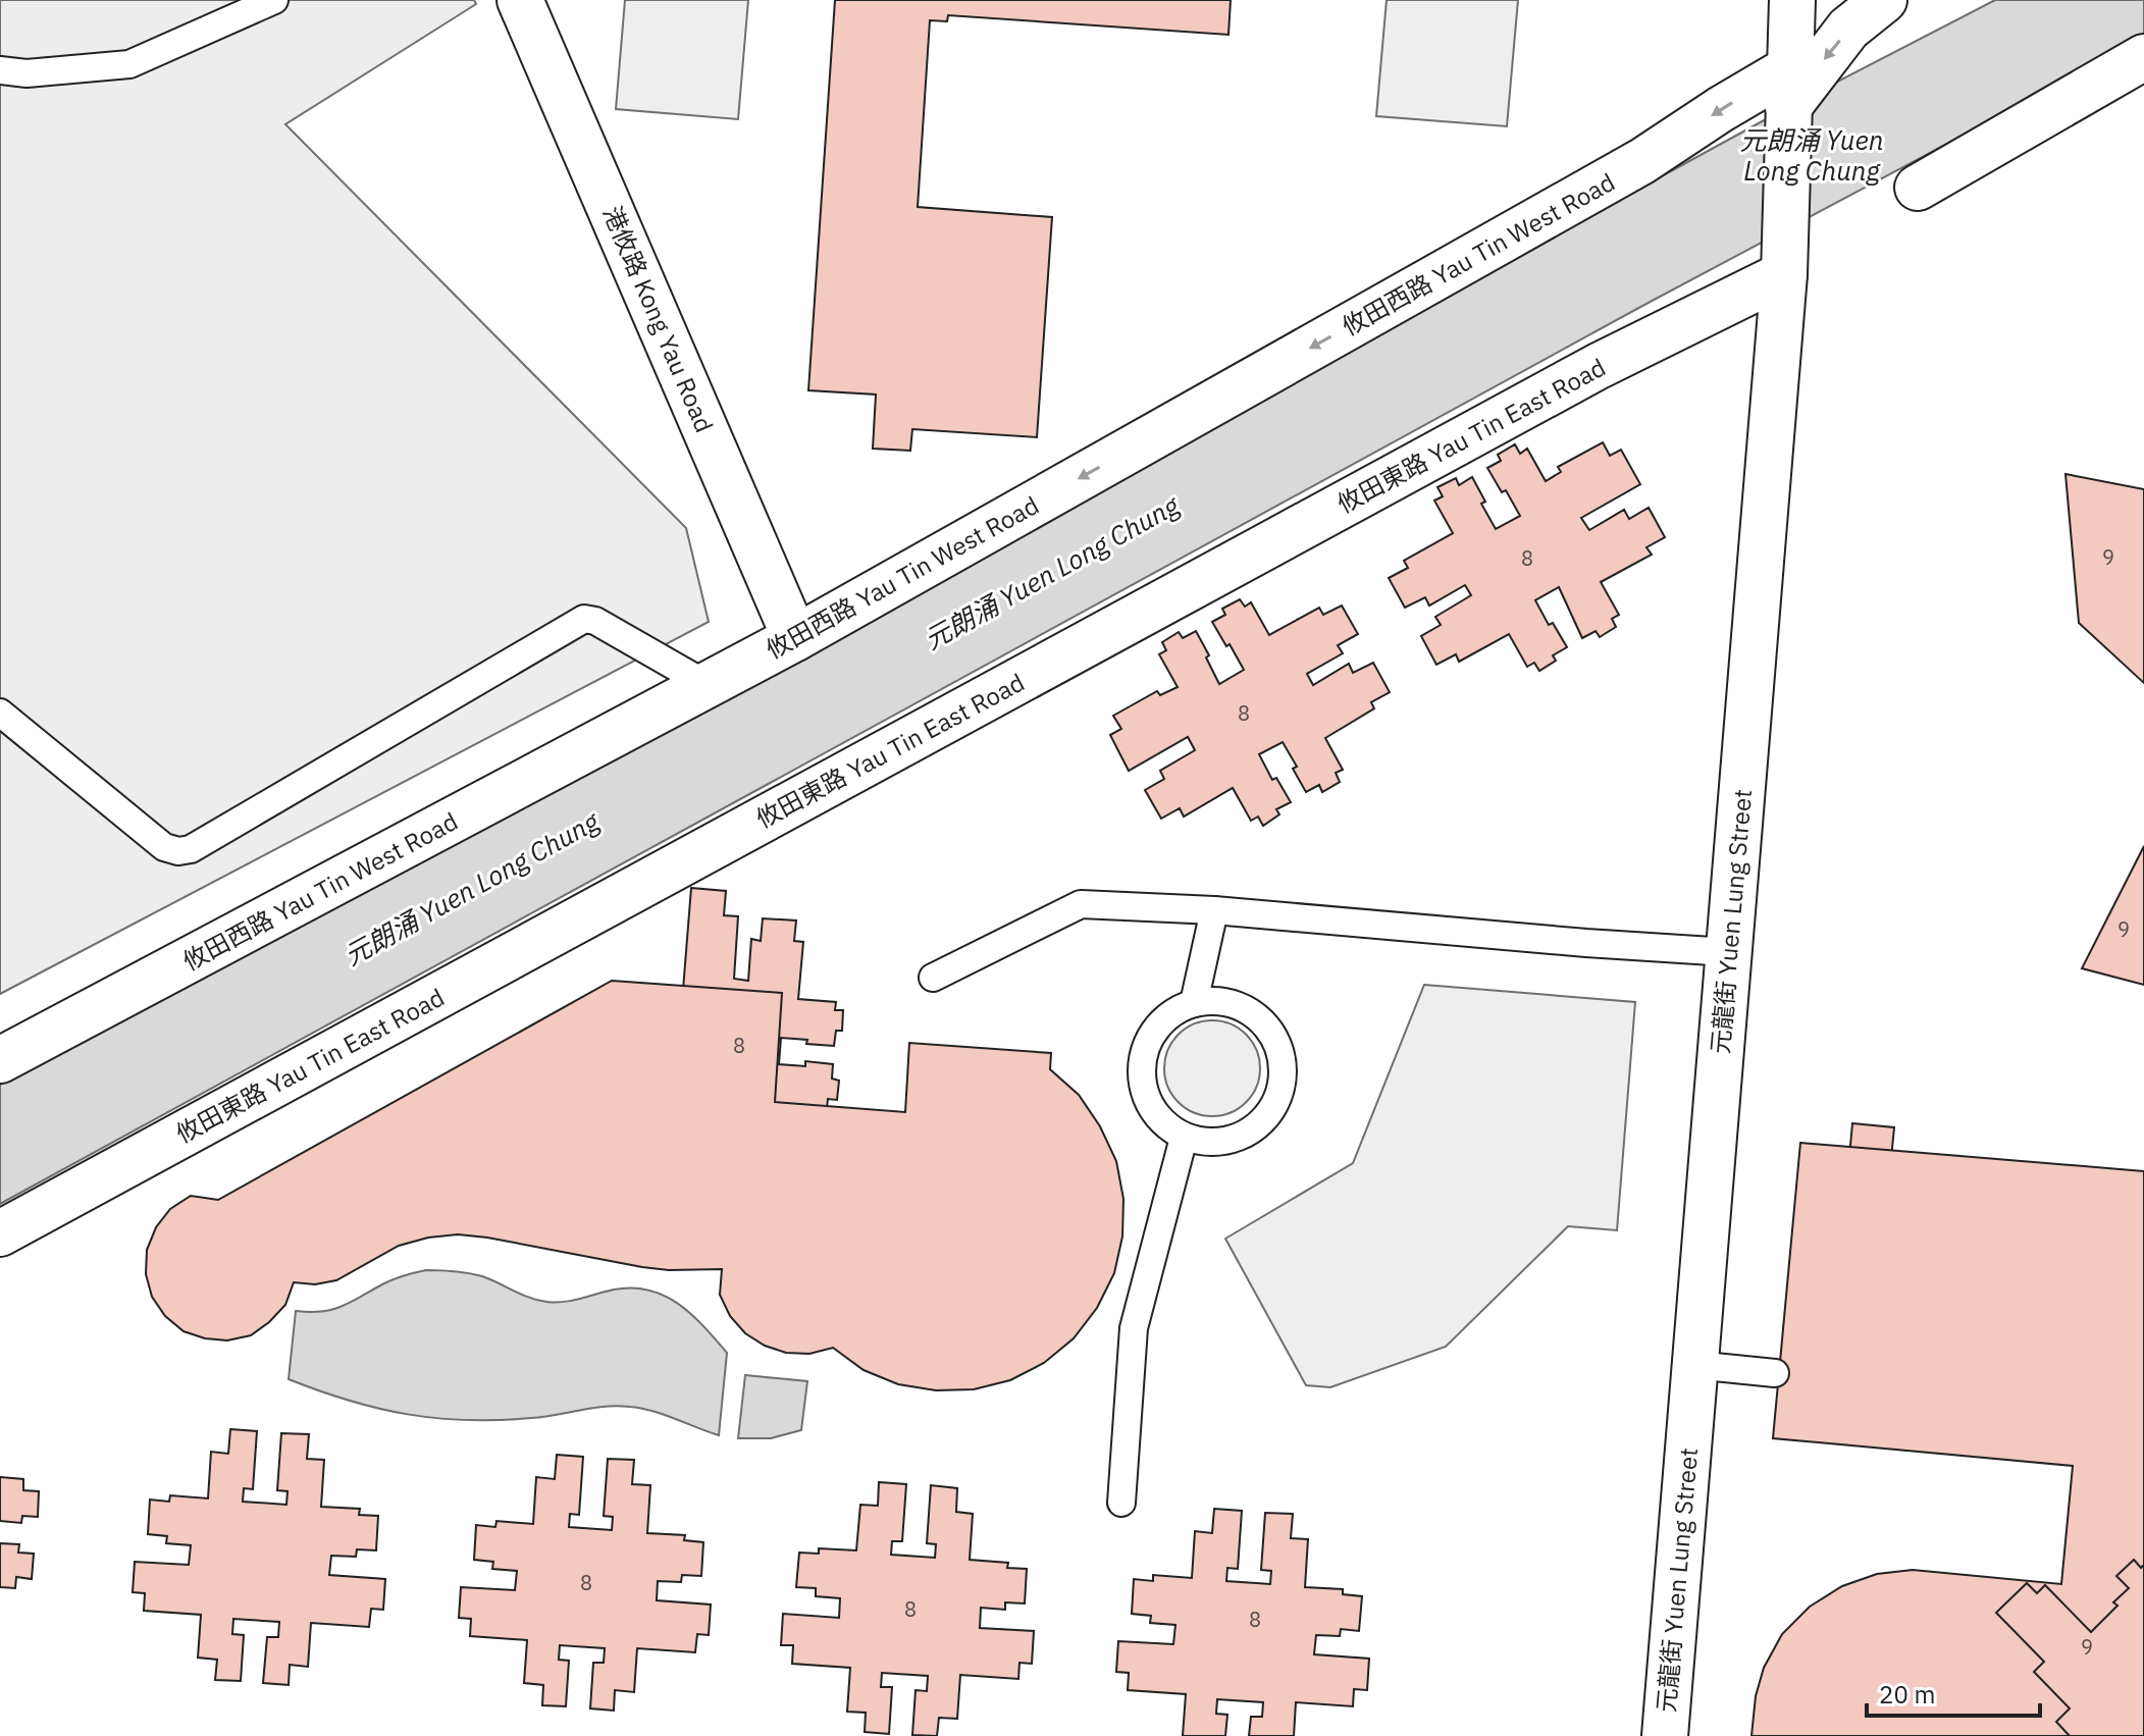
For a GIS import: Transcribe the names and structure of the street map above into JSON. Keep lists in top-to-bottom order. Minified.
{"streets":{"street":["攸田西路 Yau Tin West Road","港攸路 Kong Yau Road","攸田東路 Yau Tin East Road","元龍街 Yuen Lung Street"]},"crossings":[["攸田西路 Yau Tin West Road","港攸路 Kong Yau Road"],["攸田西路 Yau Tin West Road","元龍街 Yuen Lung Street"],["攸田東路 Yau Tin East Road","元龍街 Yuen Lung Street"]],"one_way":["攸田西路 Yau Tin West Road"],"water":["元朗涌 Yuen Long Chung"],"house_numbers":["9","8","8","9","8","8","8","8","9"],"scale_bar":"20 m"}
